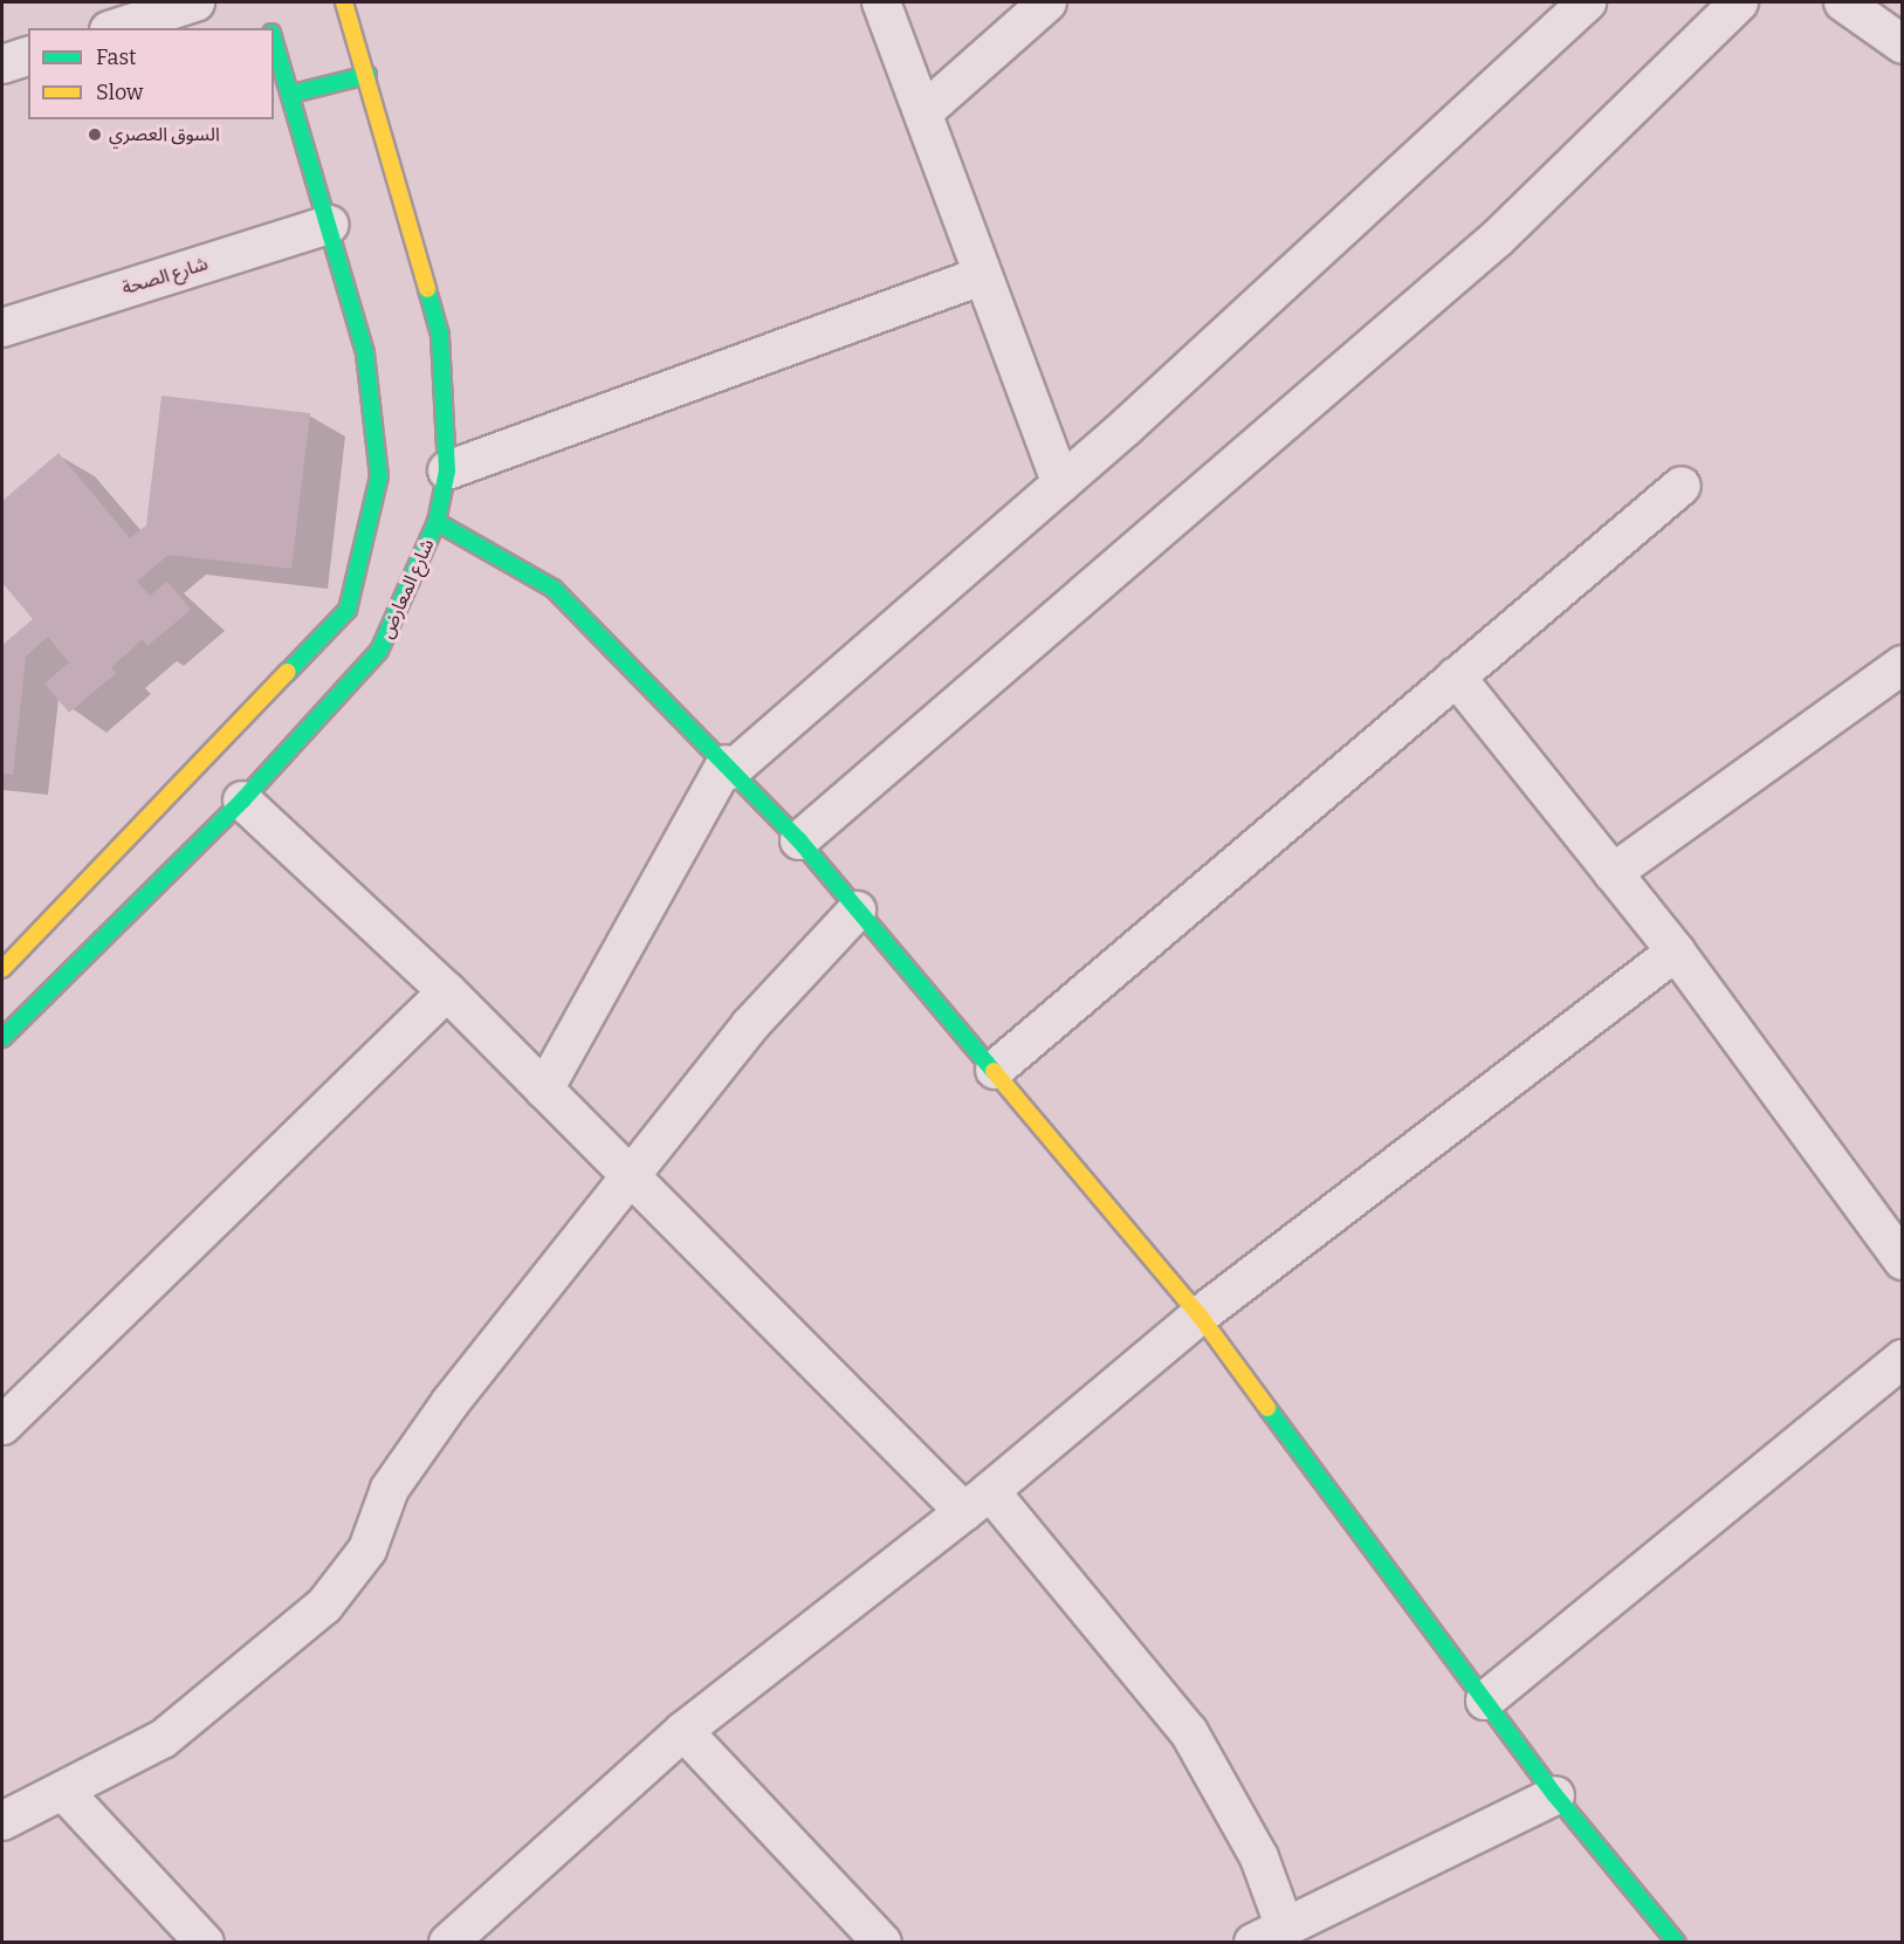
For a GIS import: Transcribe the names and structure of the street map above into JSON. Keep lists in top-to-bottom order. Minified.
{"streets":{"street":["شارع الصحة","شارع المعارض"]},"places":["السوق العصري"],"legend":["Fast","Slow"]}
